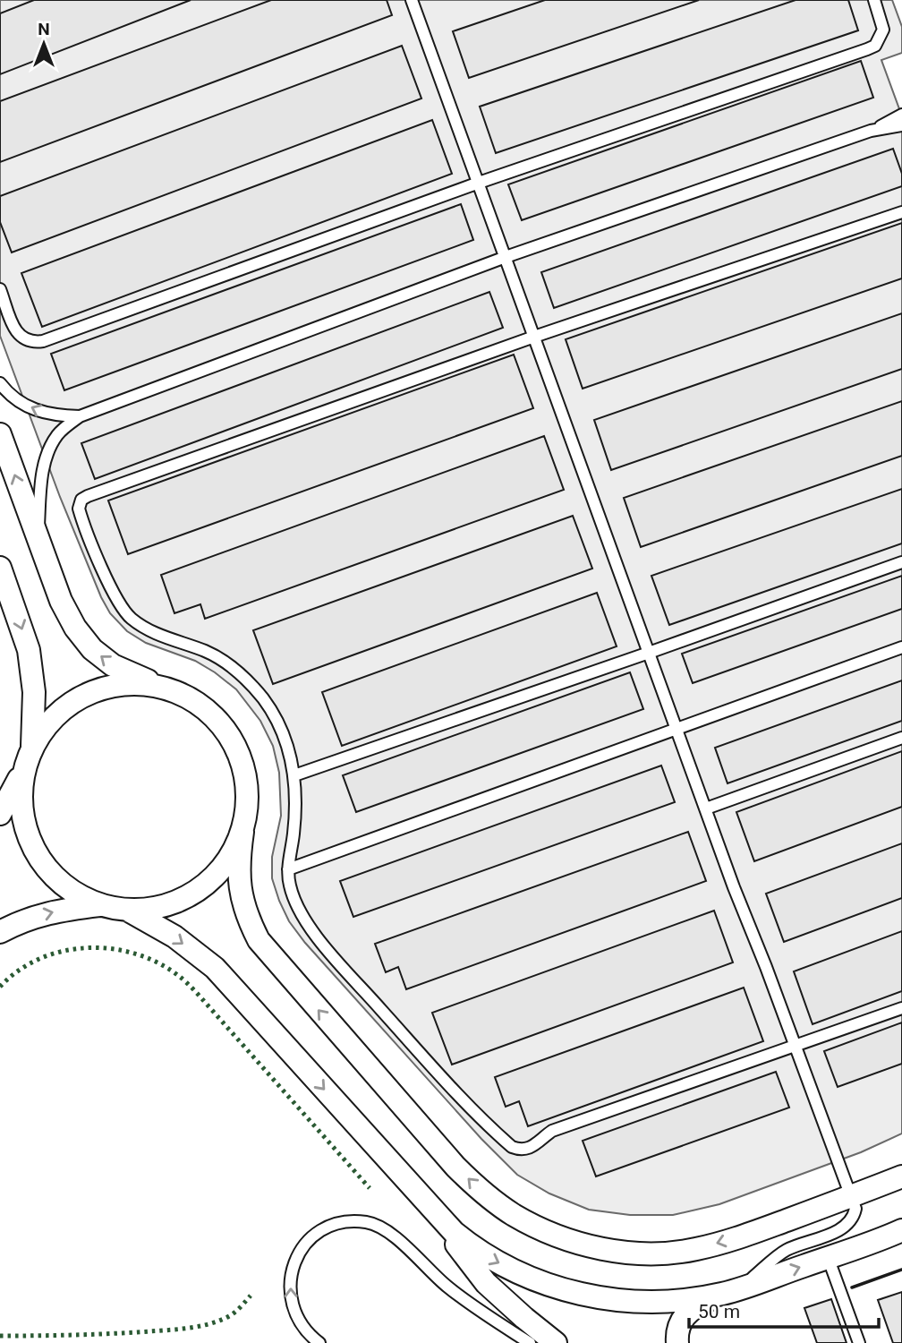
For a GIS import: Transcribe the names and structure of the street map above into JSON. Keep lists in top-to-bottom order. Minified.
{"scale_bar":"50 m","north":"top"}
